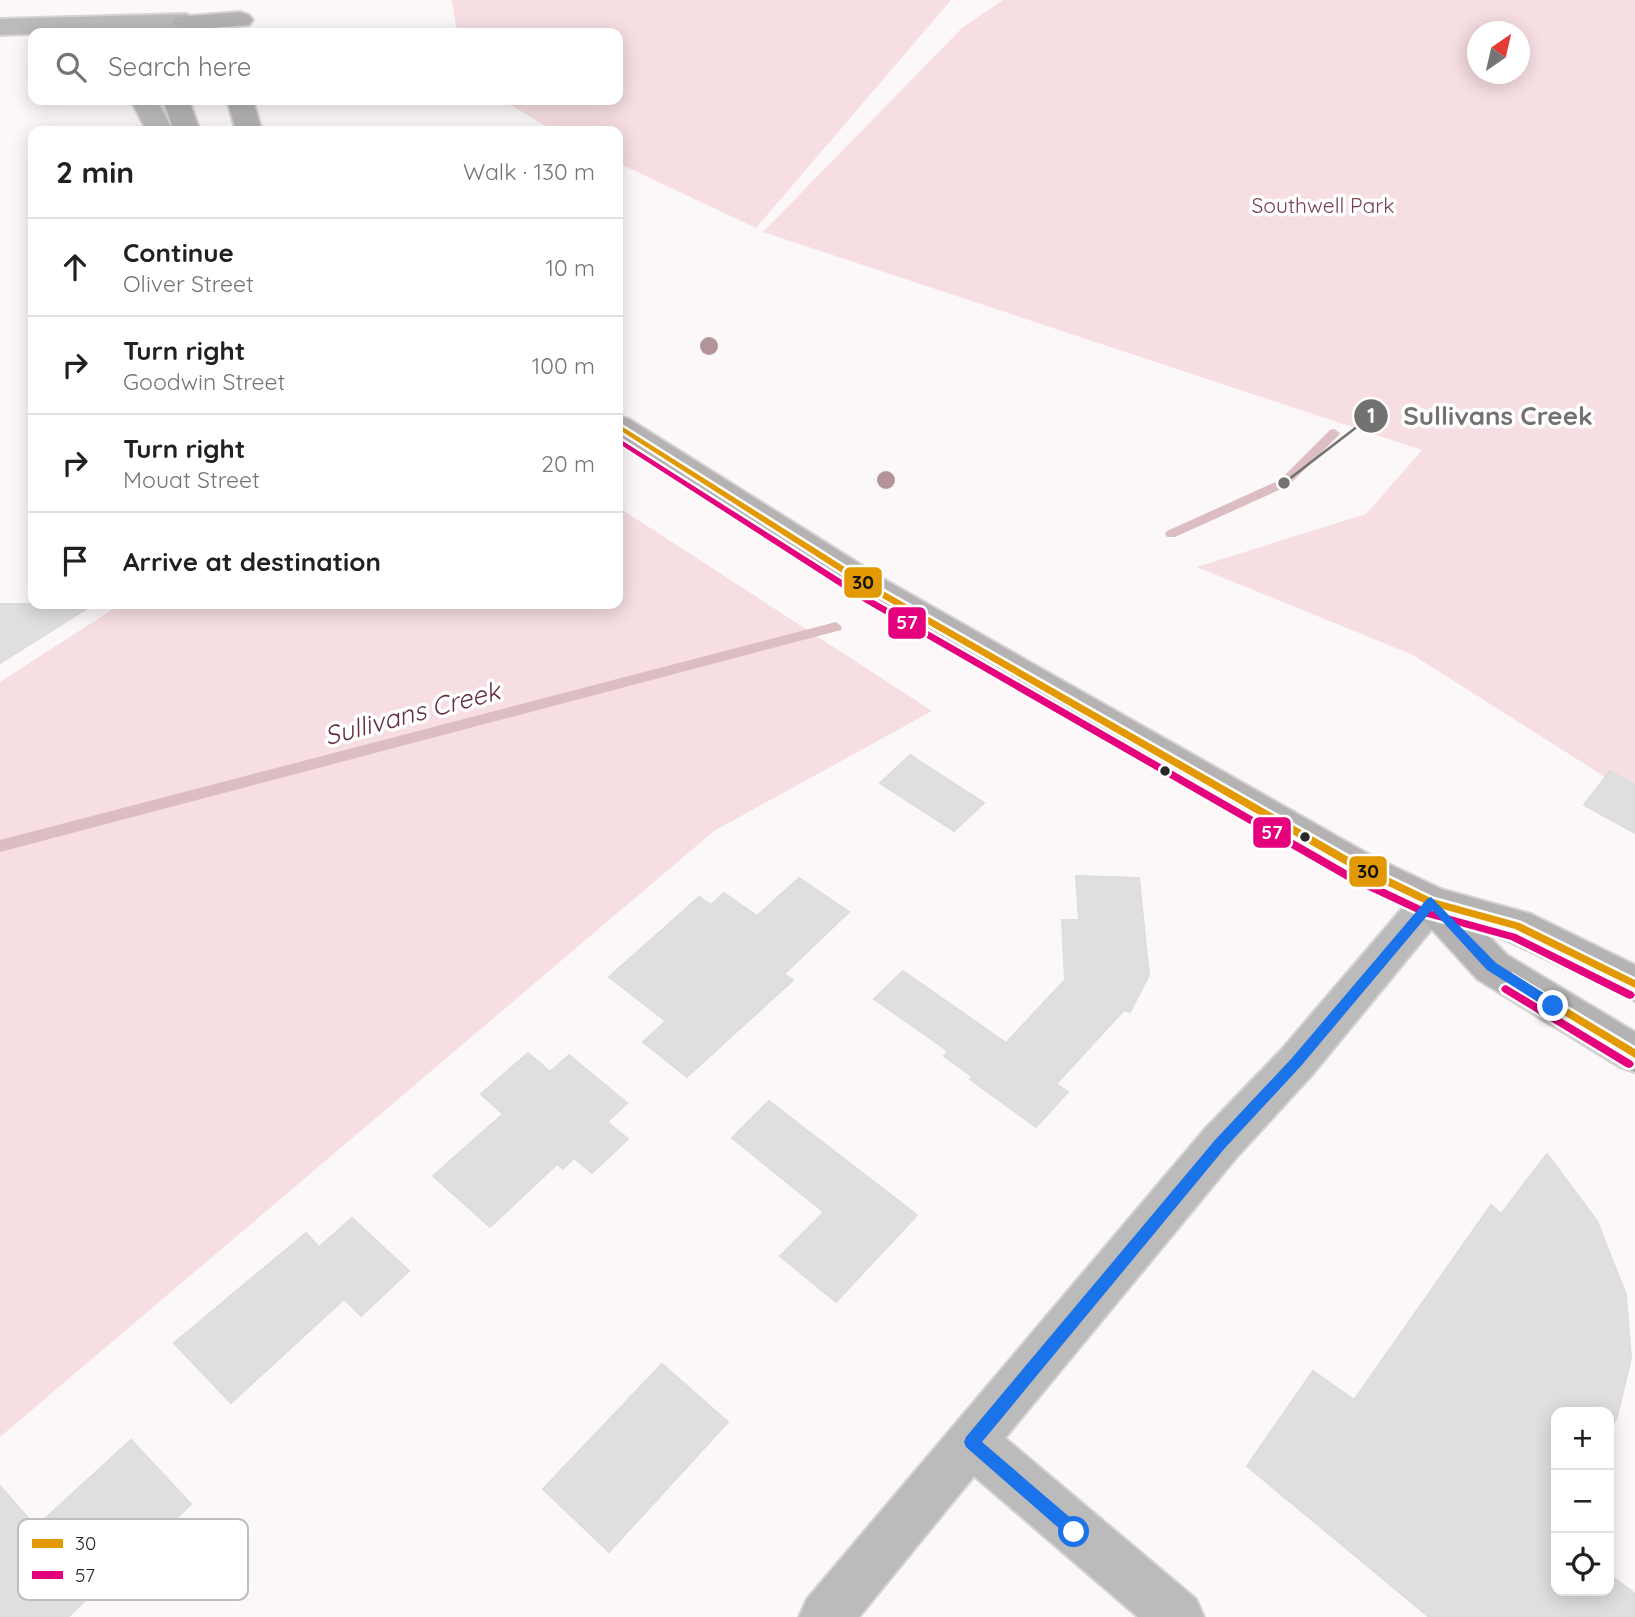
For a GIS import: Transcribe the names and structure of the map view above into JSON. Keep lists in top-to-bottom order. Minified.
{"water":["Sullivans Creek"],"parks":["Southwell Park"],"places":["Sullivans Creek"],"lines":["transit line 30","transit line 57"],"legend":["30","57"],"north":"top right","page":{"search":"Search here","heading":["2 min","Walk · 130 m"],"list":[["Continue","Oliver Street","10 m"],["Turn right","Goodwin Street","100 m"],["Turn right","Mouat Street","20 m"],"Arrive at destination"],"map_buttons":["+","−"]}}
